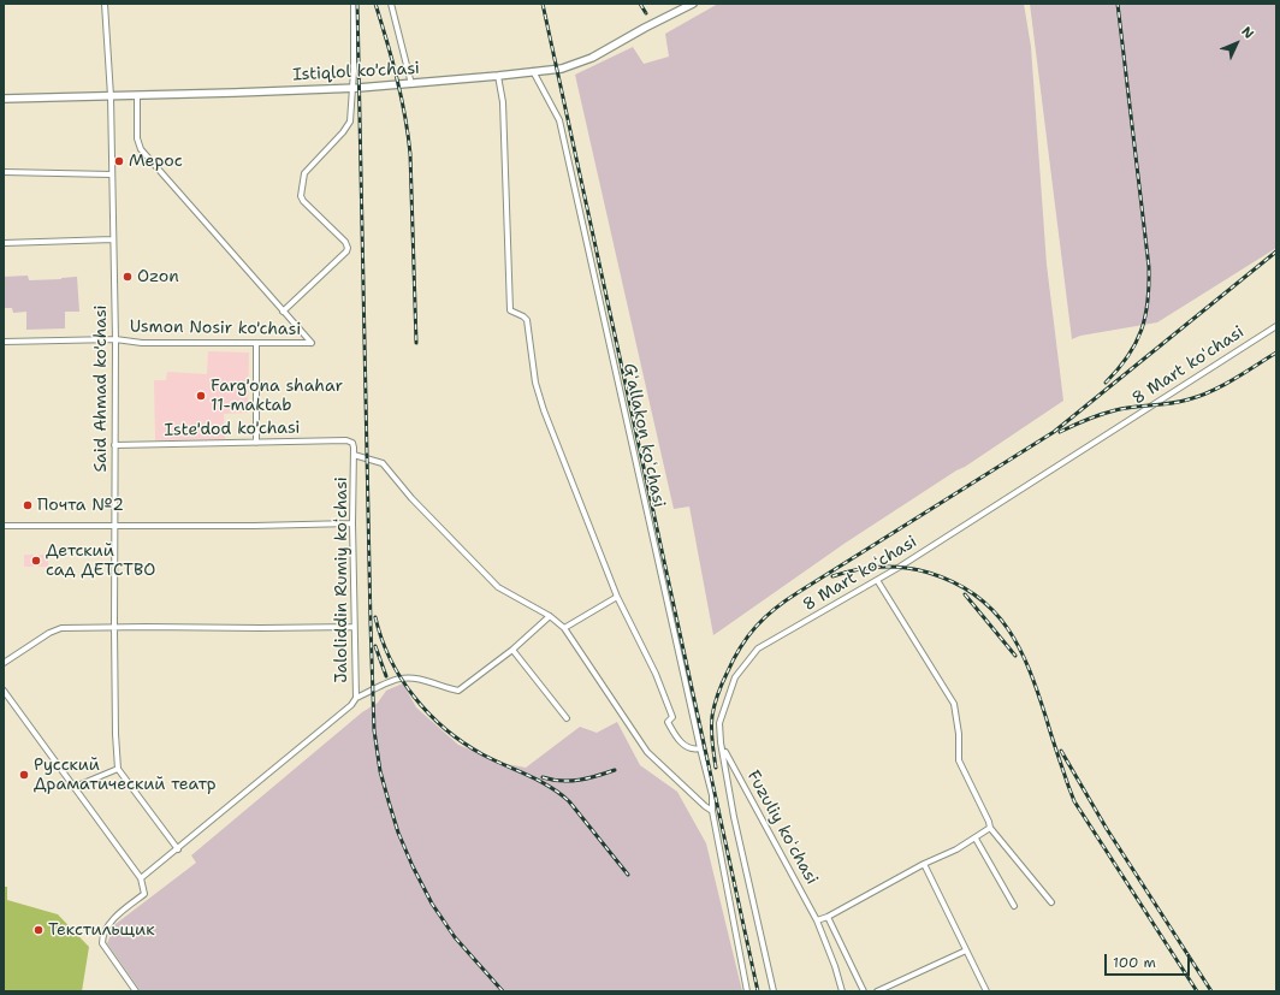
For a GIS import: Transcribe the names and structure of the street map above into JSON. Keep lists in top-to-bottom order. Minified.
{"streets":{"main road":["Istiqlol ko'chasi"],"street":["Usmon Nosir ko'chasi","8 Mart koʻchasi","Said Ahmad ko'chasi","Iste'dod ko'chasi","Gʻallakon koʻchasi","Jaloliddin Rumiy koʻchasi","Fuzuliy koʻchasi"]},"crossings":[["Istiqlol ko'chasi","Said Ahmad ko'chasi"],["Istiqlol ko'chasi","Gʻallakon koʻchasi"],["Usmon Nosir ko'chasi","Said Ahmad ko'chasi"],["8 Mart koʻchasi","Fuzuliy koʻchasi"],["Said Ahmad ko'chasi","Iste'dod ko'chasi"],["Iste'dod ko'chasi","Jaloliddin Rumiy koʻchasi"]],"places":["Мерос","Ozon","Farg'ona shahar 11-maktab","Почта №2","Детский сад ДЕТСТВО","Русский Драматический театр","Текстильщик"],"scale_bar":"100 m","north":"top right"}
